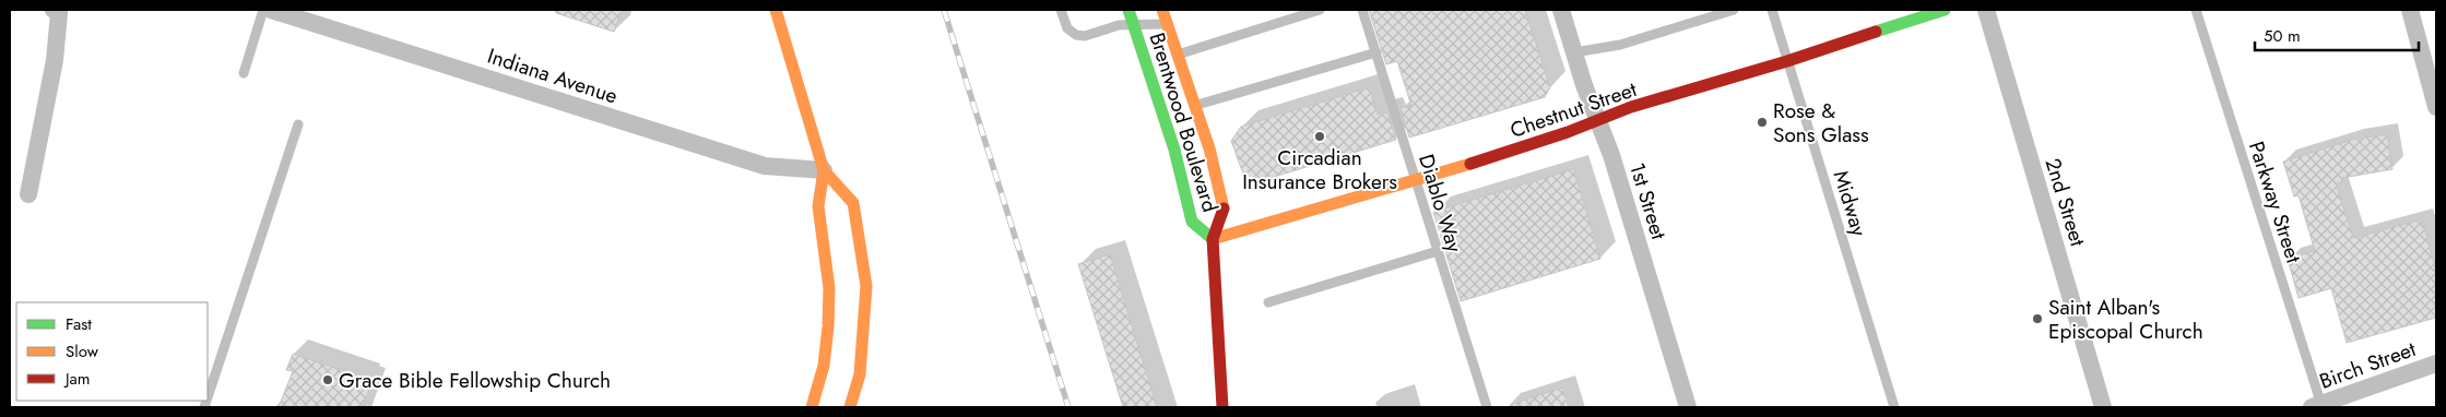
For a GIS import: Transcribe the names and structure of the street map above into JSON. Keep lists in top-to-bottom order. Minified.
{"streets":{"street":["Indiana Avenue","Chestnut Street","Brentwood Boulevard","1st Street","2nd Street","Birch Street"],"lane":["Parkway Street","Diablo Way","Midway"]},"crossings":[["Chestnut Street","Brentwood Boulevard"],["Chestnut Street","1st Street"],["Chestnut Street","Diablo Way"],["Chestnut Street","Midway"],["Parkway Street","Birch Street"]],"places":["Rose & Sons Glass","Circadian Insurance Brokers","Saint Alban's Episcopal Church","Grace Bible Fellowship Church"],"legend":["Fast","Slow","Jam"],"scale_bar":"50 m"}
